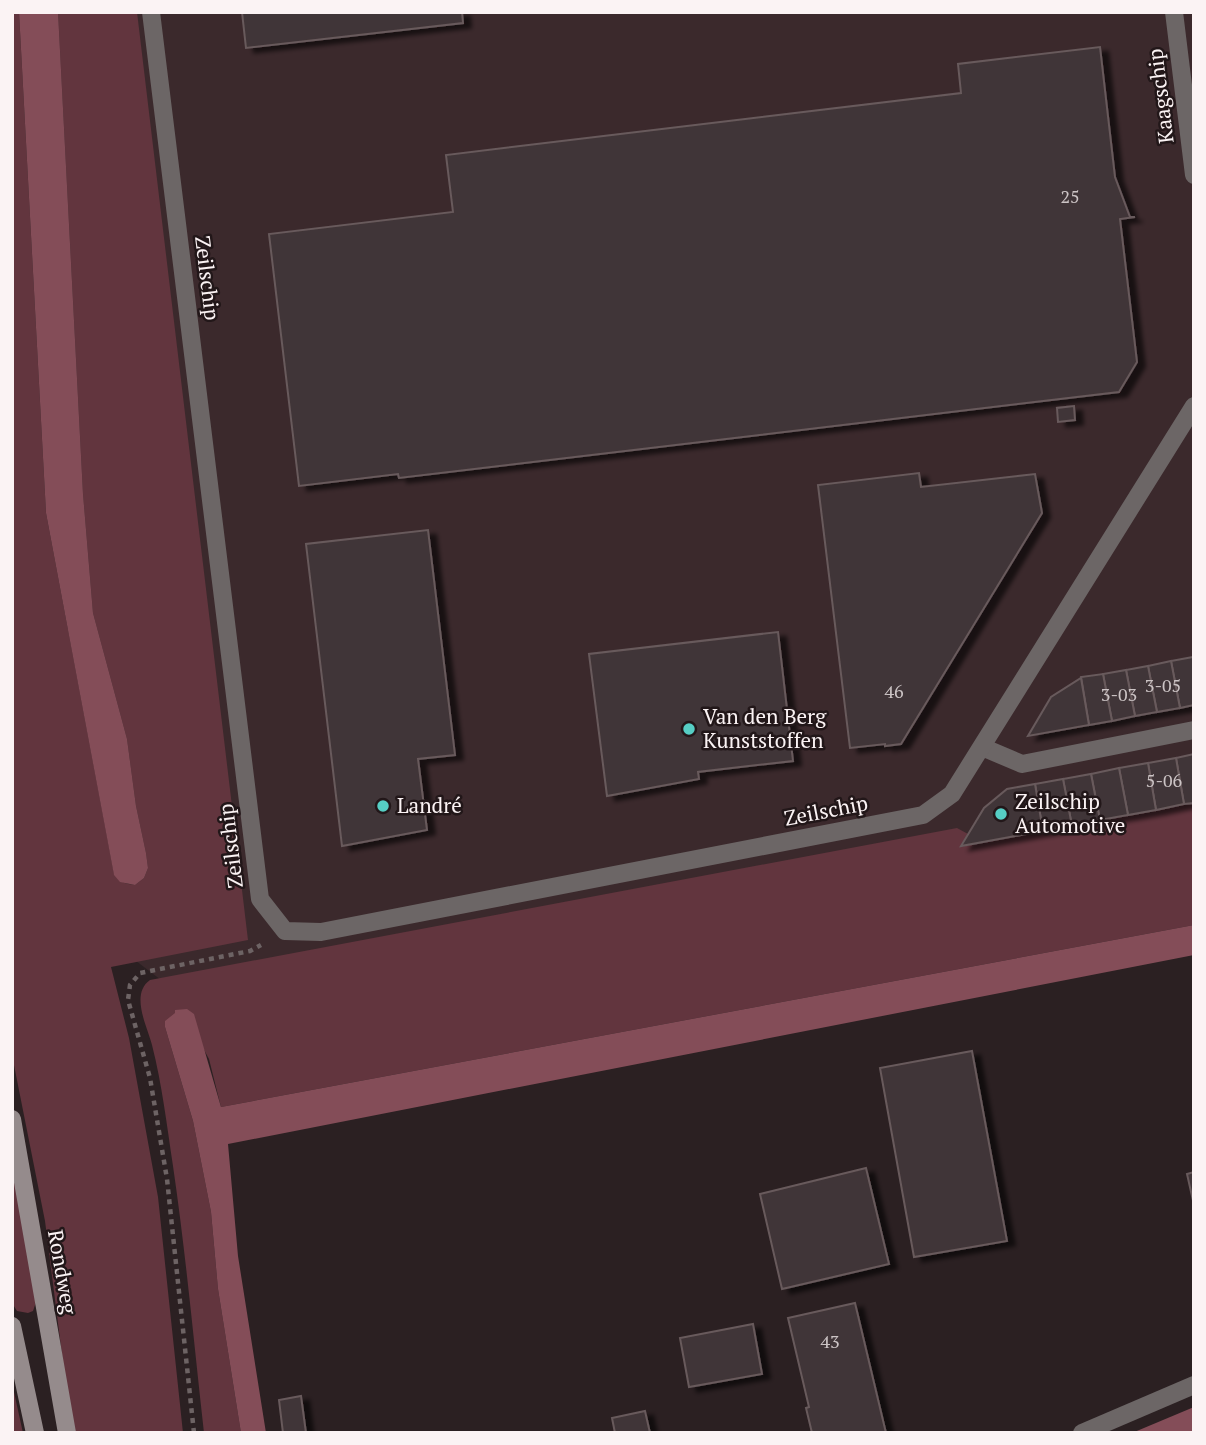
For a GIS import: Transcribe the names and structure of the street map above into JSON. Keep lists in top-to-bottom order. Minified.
{"streets":{"main road":["Rondweg"],"street":["Kaagschip","Zeilschip"]},"places":["Van den Berg Kunststoffen","Landré","Zeilschip Automotive"],"house_numbers":["25","3-05","46","3-03","5-06","43"]}
